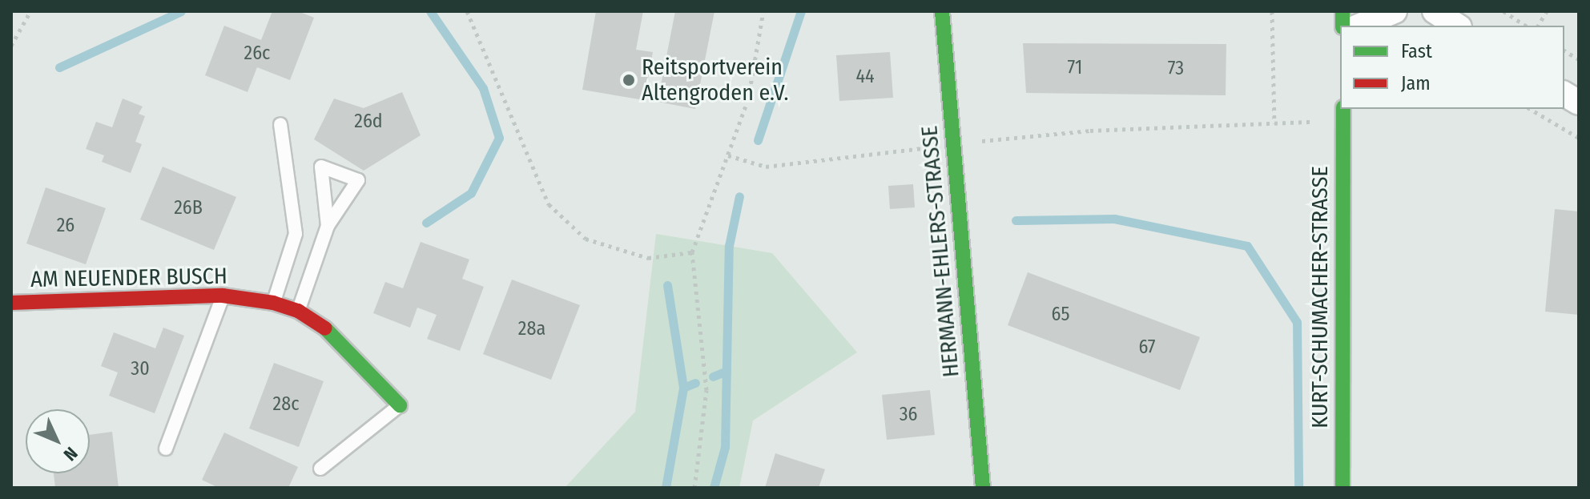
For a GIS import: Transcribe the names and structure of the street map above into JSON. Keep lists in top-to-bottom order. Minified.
{"streets":{"street":["HERMANN-EHLERS-STRASSE","AM NEUENDER BUSCH","KURT-SCHUMACHER-STRASSE"]},"places":["Reitsportverein Altengroden e.V."],"house_numbers":["26c","71","73","44","26d","26B","26","65","28a","67","30","28c","36"],"legend":["Fast","Jam"],"north":"bottom right"}
